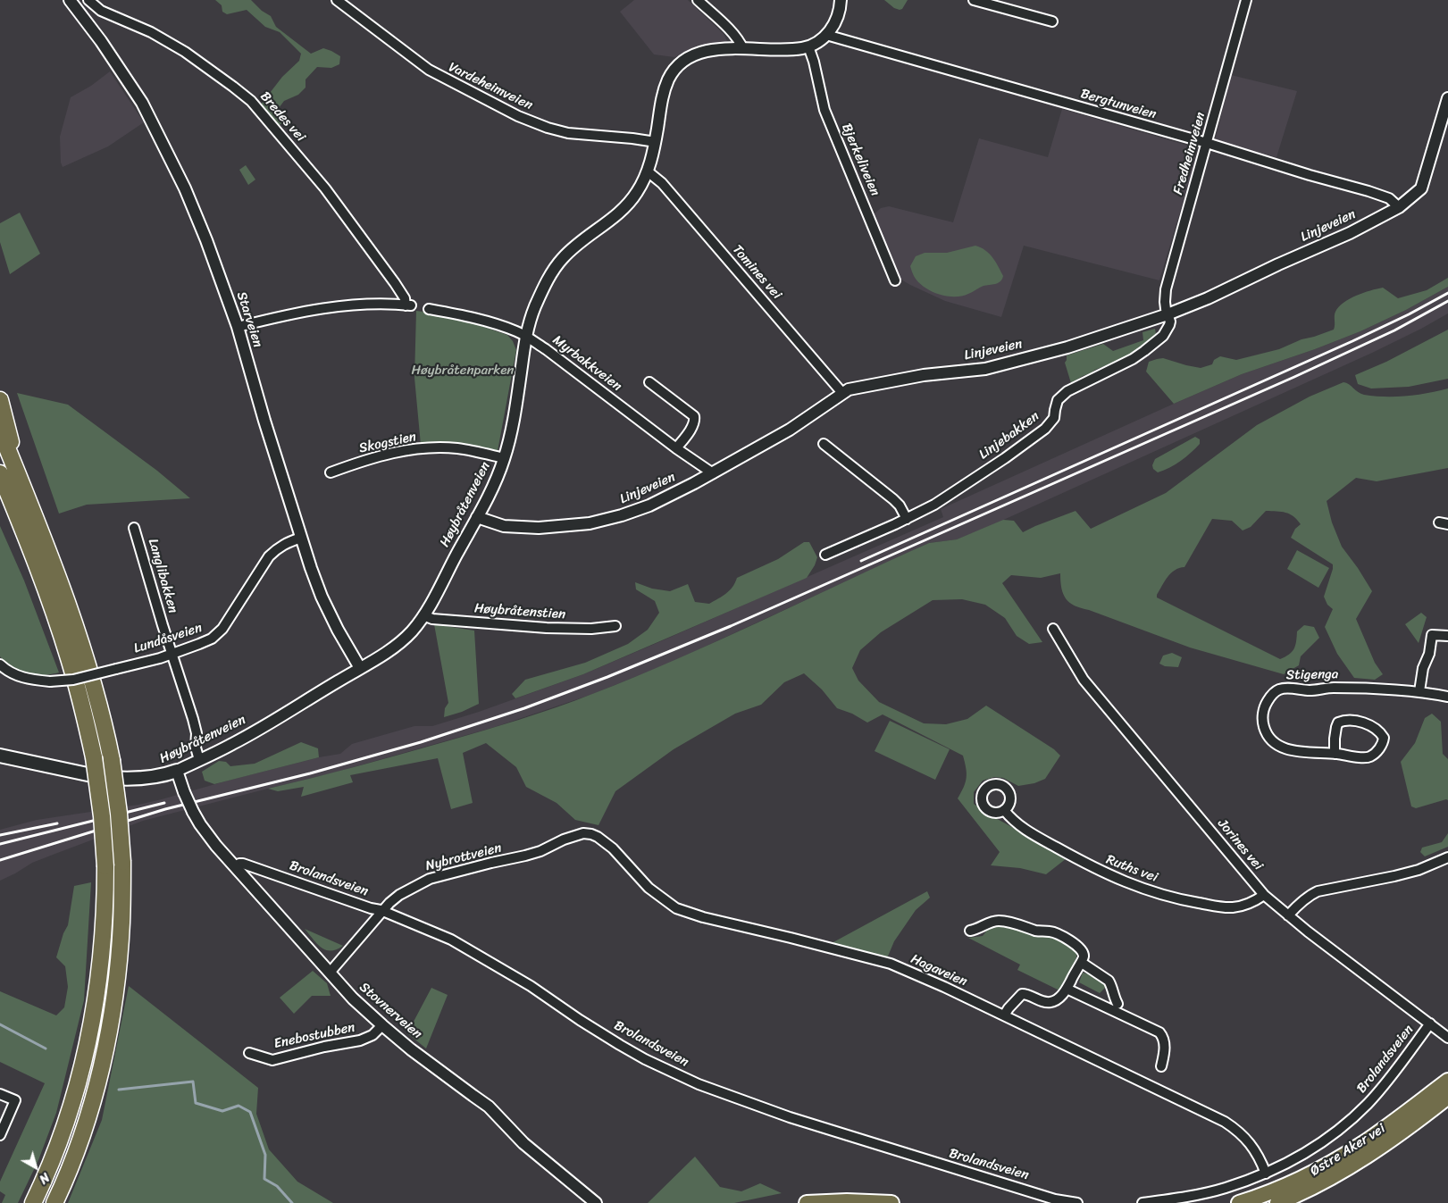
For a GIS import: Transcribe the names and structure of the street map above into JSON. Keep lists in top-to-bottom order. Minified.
{"streets":{"highway":["Østre Aker vei"],"main road":["Høybråtenveien"],"street":["Vardeheimveien","Bergtunveien","Bredes vei","Fredheimveien","Bjerkeliveien","Linjeveien","Tomines vei","Starveien","Myrbakkveien","Linjebakken","Skogstien","Langlibakken","Høybråtenstien","Lundåsveien","Stigenga","Jorines vei","Nybrottveien","Ruths vei","Brolandsveien","Hagaveien","Stovnerveien","Enebostubben"]},"crossings":[["Vardeheimveien","Høybråtenveien"],["Bergtunveien","Fredheimveien"],["Bergtunveien","Linjeveien"],["Bergtunveien","Høybråtenveien"],["Bredes vei","Starveien"],["Fredheimveien","Linjeveien"],["Fredheimveien","Linjebakken"],["Bjerkeliveien","Høybråtenveien"],["Linjeveien","Tomines vei"],["Linjeveien","Myrbakkveien"],["Linjeveien","Linjebakken"],["Linjeveien","Høybråtenveien"],["Tomines vei","Høybråtenveien"],["Starveien","Høybråtenveien"],["Starveien","Lundåsveien"],["Myrbakkveien","Høybråtenveien"],["Skogstien","Høybråtenveien"],["Høybråtenveien","Langlibakken"],["Høybråtenveien","Høybråtenstien"],["Høybråtenveien","Stovnerveien"],["Langlibakken","Lundåsveien"],["Jorines vei","Ruths vei"],["Jorines vei","Brolandsveien"],["Nybrottveien","Brolandsveien"],["Nybrottveien","Hagaveien"],["Nybrottveien","Stovnerveien"],["Brolandsveien","Hagaveien"],["Brolandsveien","Stovnerveien"],["Stovnerveien","Enebostubben"]],"parks":["Høybråtenparken"],"north":"bottom right"}
